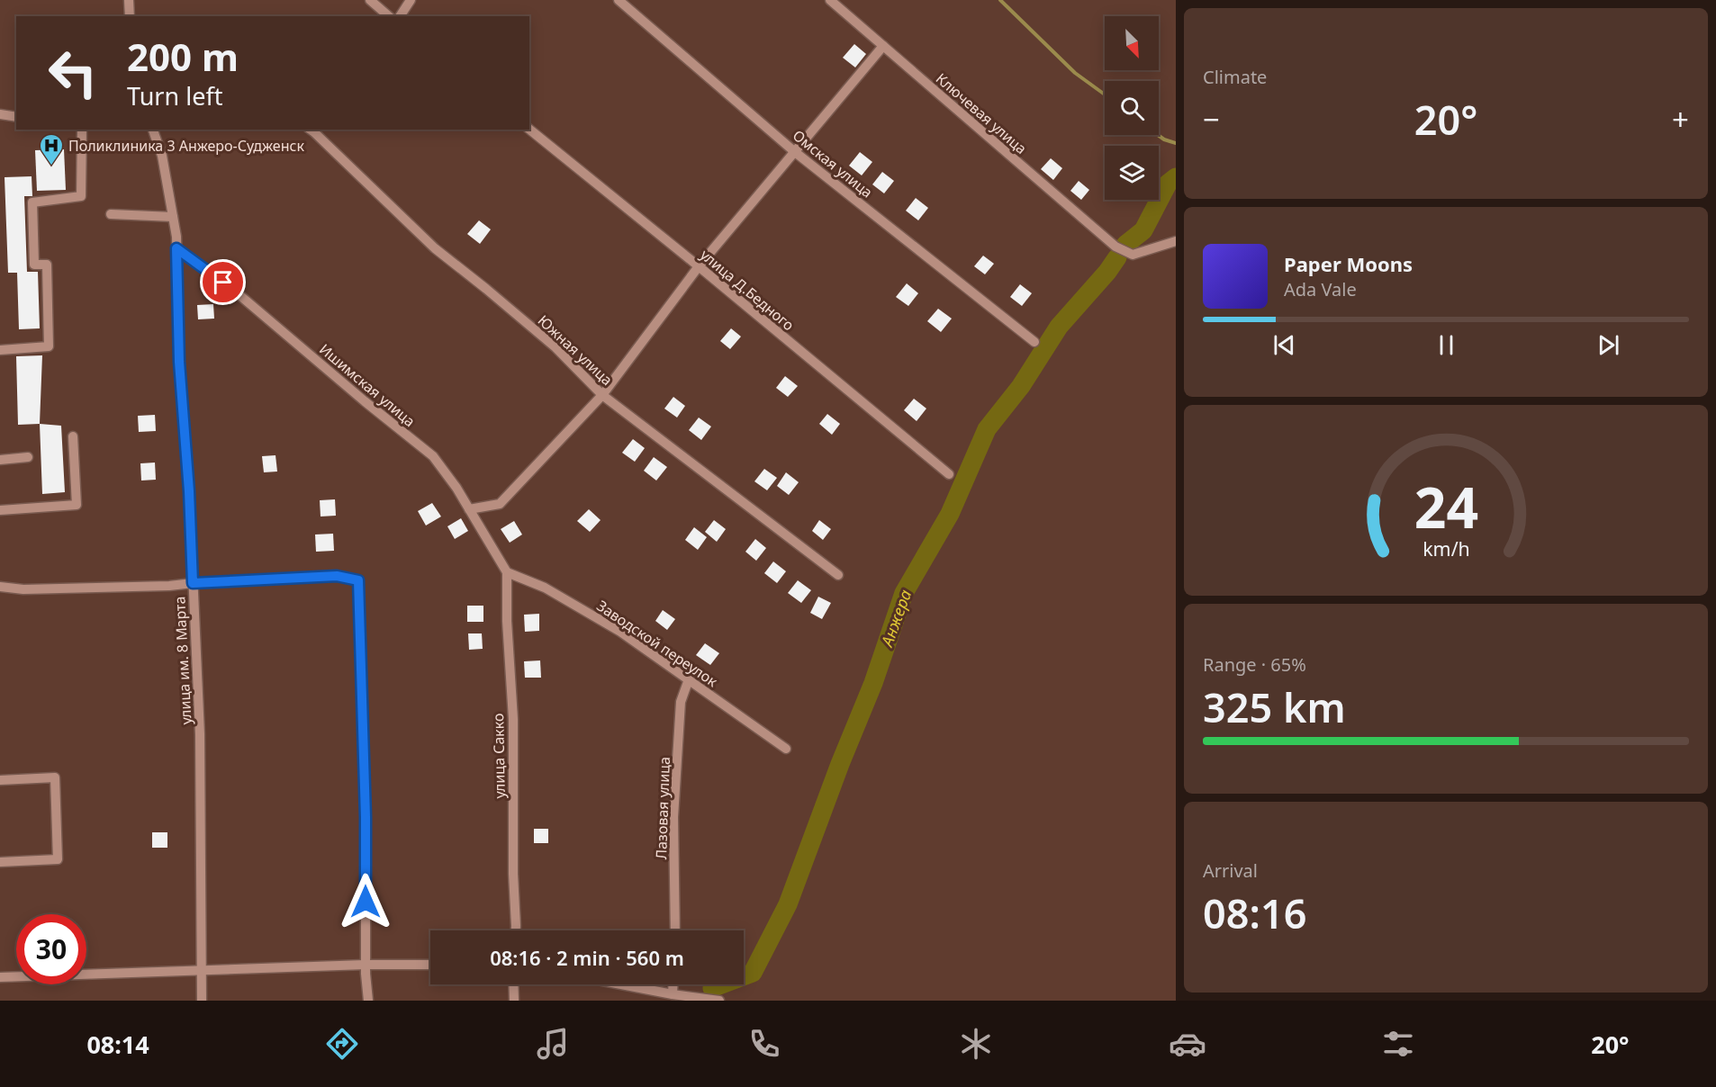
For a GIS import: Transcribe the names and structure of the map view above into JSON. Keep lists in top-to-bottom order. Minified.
{"streets":{"street":["Ключевая улица","Омская улица","улица Д.Бедного","Южная улица","Ишимская улица","Заводской переулок","улица им. 8 Марта","улица Сакко","Лазовая улица"]},"crossings":[["Ишимская улица","Заводской переулок"],["Ишимская улица","улица им. 8 Марта"],["Ишимская улица","улица Сакко"],["Заводской переулок","улица Сакко"],["Заводской переулок","Лазовая улица"]],"water":["Анжера"],"places":{"hospital":["Поликлиника 3 Анжеро-Судженск"]},"north":"bottom right","page":{"tile":["Climate",["Range · 65%","325 km"],["Arrival","08:16"]],"turn":["200 m","Turn left"],"heat":["−","20°","+"],"song":["Paper Moons","Ada Vale"],"limit":"30","trip":"08:16 · 2 min · 560 m","tabs":["08:14","20°"],"gauge":["24","km/h"]}}
